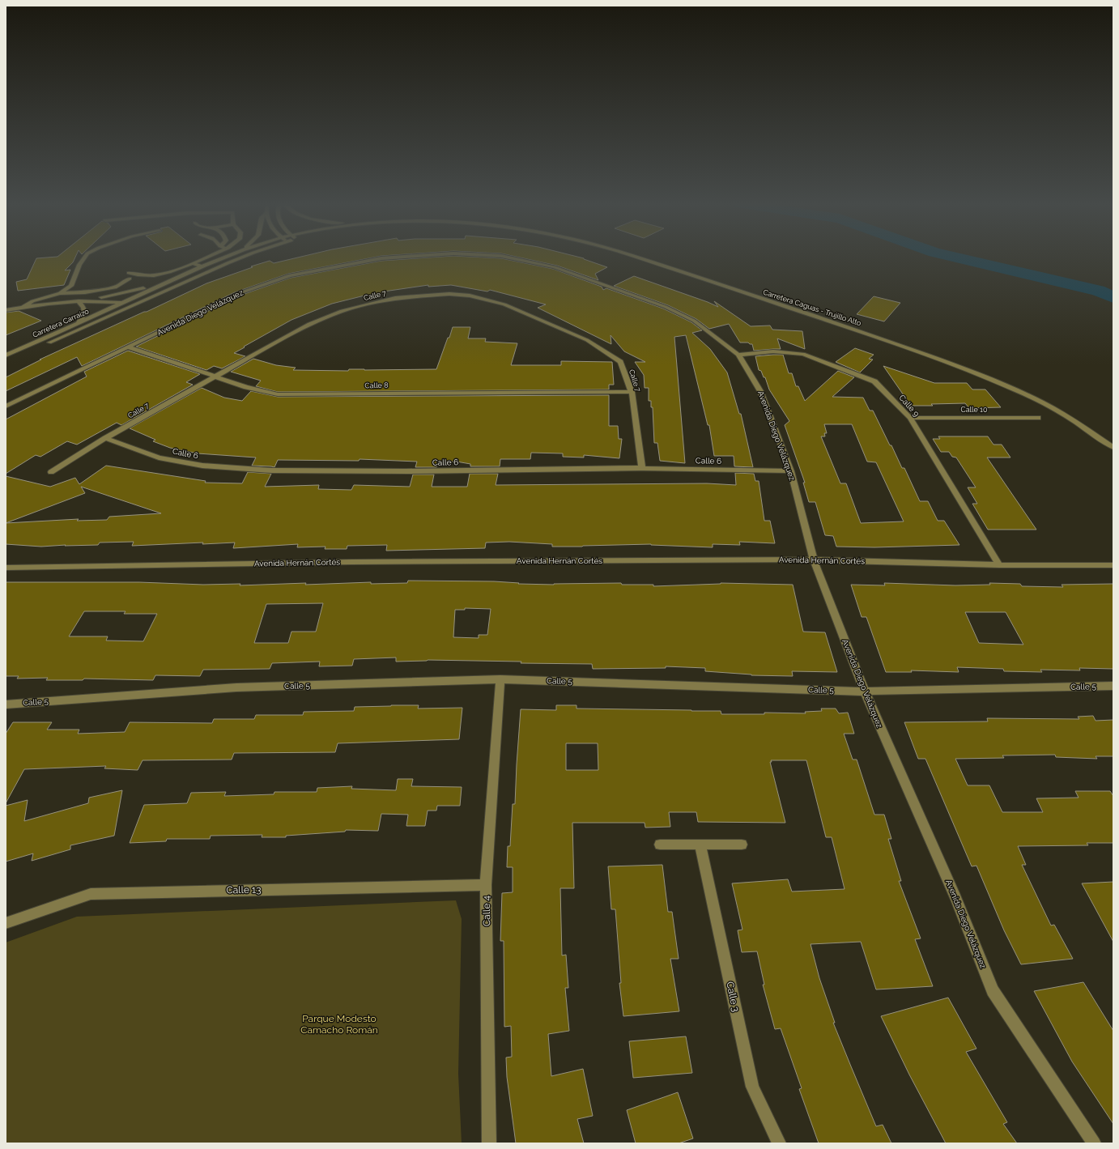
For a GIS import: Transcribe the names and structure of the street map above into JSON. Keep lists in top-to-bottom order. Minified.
{"streets":{"street":["Calle 7","Carretera Caguas - Trujillo Alto","Avenida Diego Velázquez","Carretera Carraízo","Calle 8","Calle 9","Calle 10","Calle 6","Avenida Hernán Cortés","Calle 5","Calle 13","Calle 4","Calle 3"]},"crossings":[["Calle 7","Calle 8"],["Calle 7","Calle 6"],["Carretera Caguas - Trujillo Alto","Carretera Carraízo"],["Avenida Diego Velázquez","Calle 8"],["Avenida Diego Velázquez","Calle 9"],["Avenida Diego Velázquez","Calle 6"],["Avenida Diego Velázquez","Avenida Hernán Cortés"],["Avenida Diego Velázquez","Calle 5"],["Calle 9","Calle 10"],["Calle 9","Avenida Hernán Cortés"],["Calle 5","Calle 4"],["Calle 13","Calle 4"]],"parks":["Parque Modesto Camacho Román"]}
